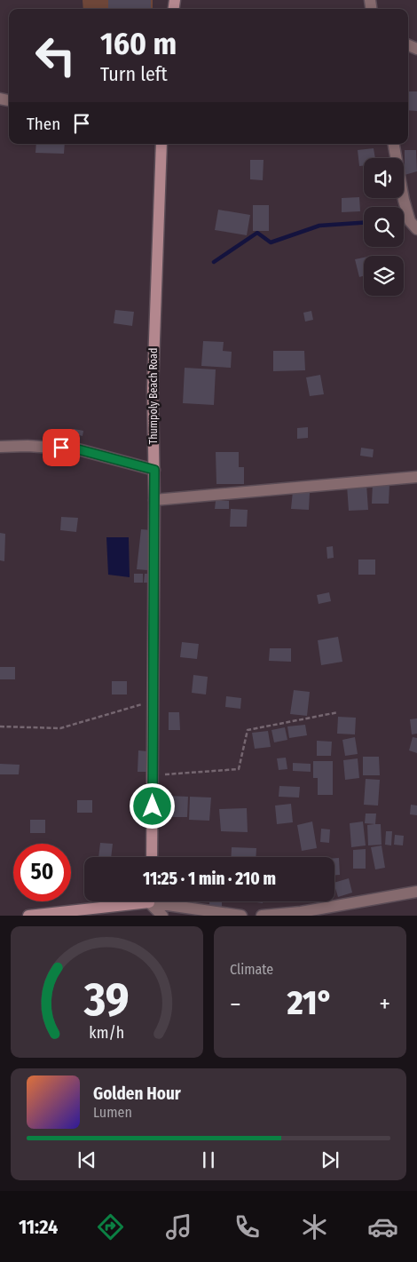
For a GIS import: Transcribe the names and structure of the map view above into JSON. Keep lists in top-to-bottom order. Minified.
{"streets":{"main road":["Thumpoly Beach Road"]},"page":{"turn":["160 m","Turn left"],"then":"Then","limit":"50","trip":"11:25 · 1 min · 210 m","tile":"Climate","heat":["−","21°","+"],"song":["Golden Hour","Lumen"],"tabs":"11:24","gauge":["39","km/h"]}}
